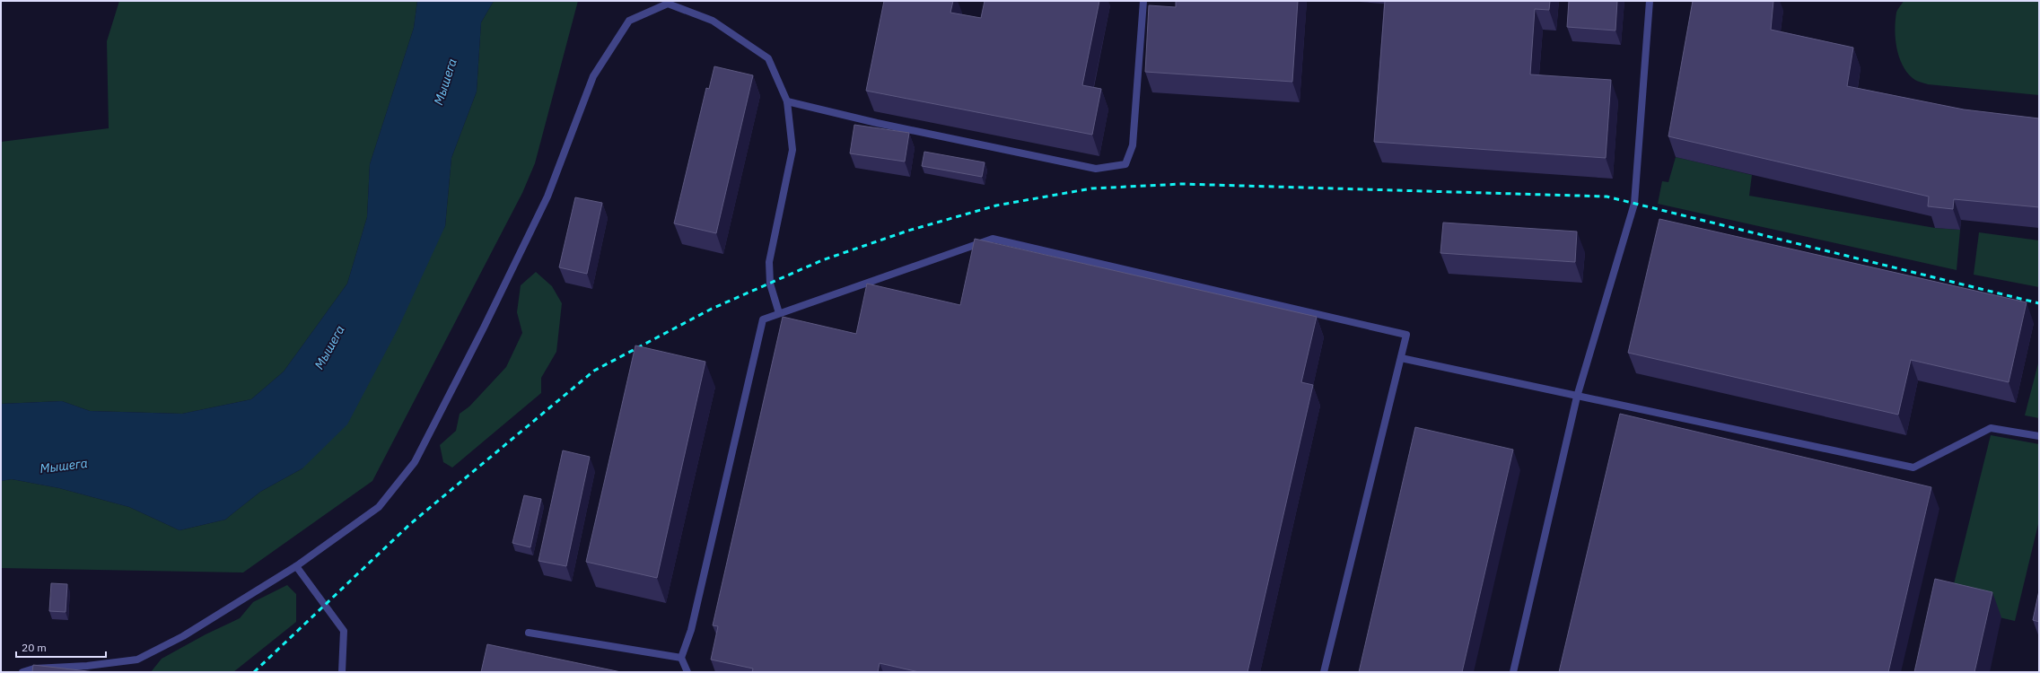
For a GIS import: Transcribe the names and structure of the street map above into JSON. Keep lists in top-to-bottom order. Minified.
{"water":["Мышега"],"scale_bar":"20 m"}
